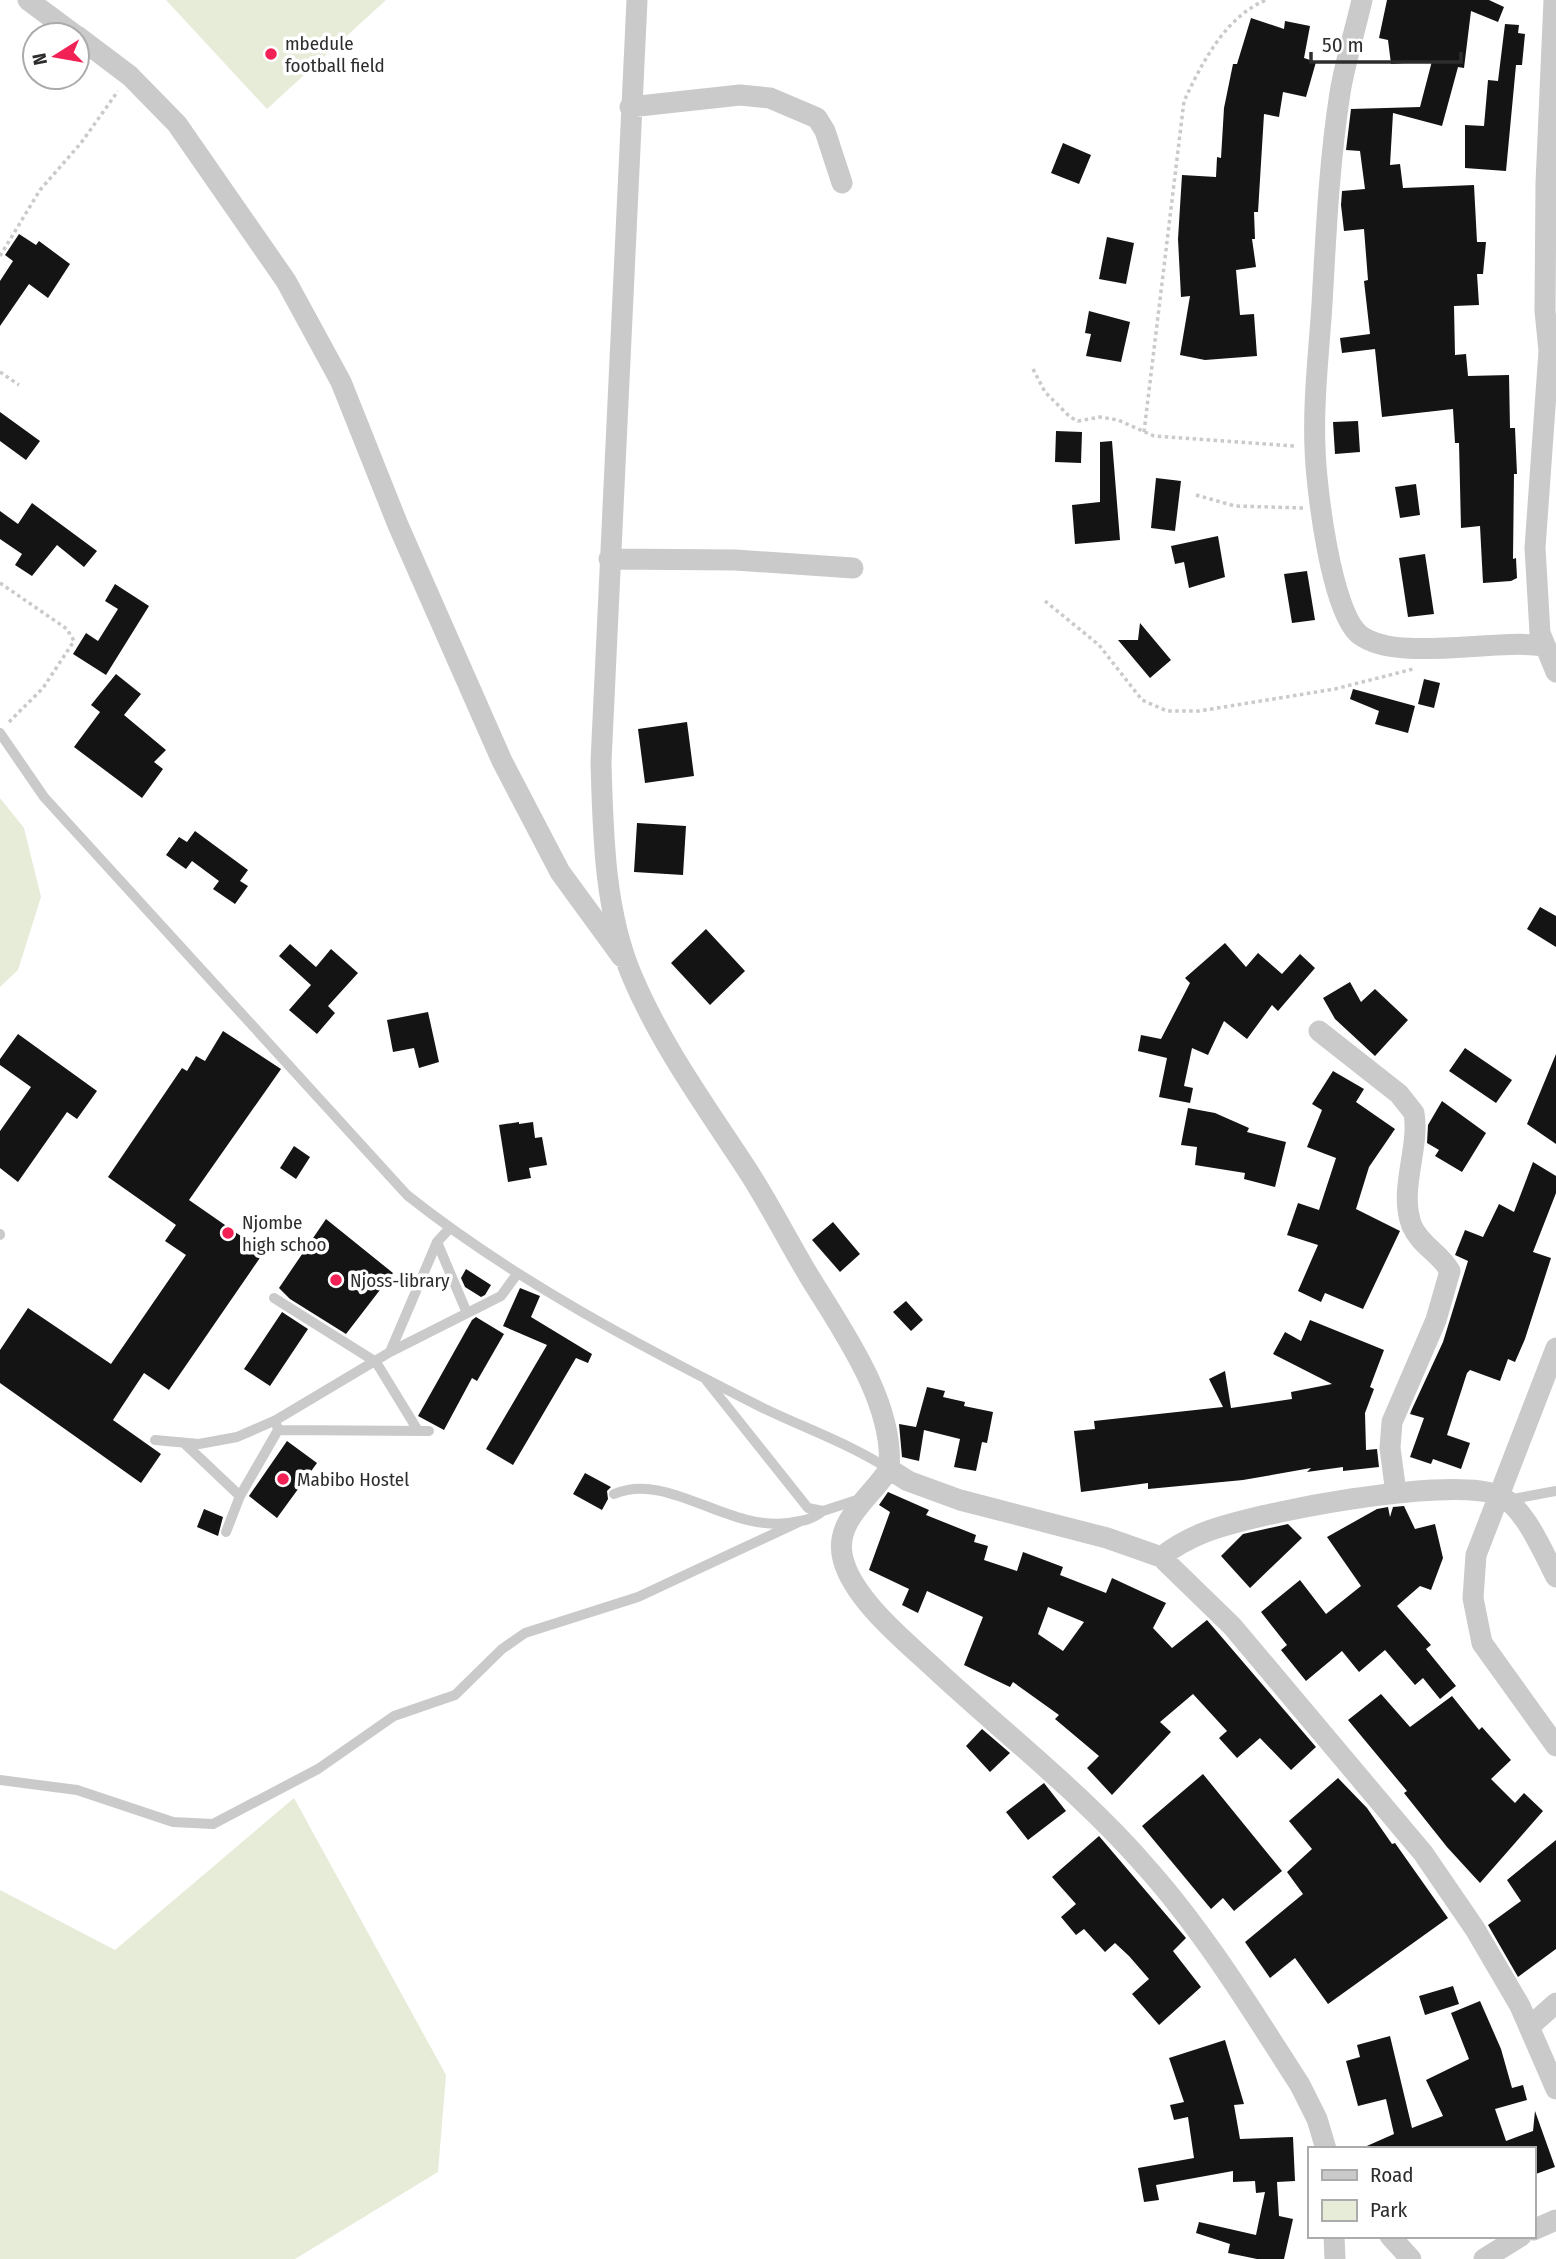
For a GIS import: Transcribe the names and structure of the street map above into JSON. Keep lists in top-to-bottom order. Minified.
{"places":["mbedule football field","Njombe high schoo","Njoss-library","Mabibo Hostel"],"legend":["Road","Park"],"scale_bar":"50 m","north":"left"}
